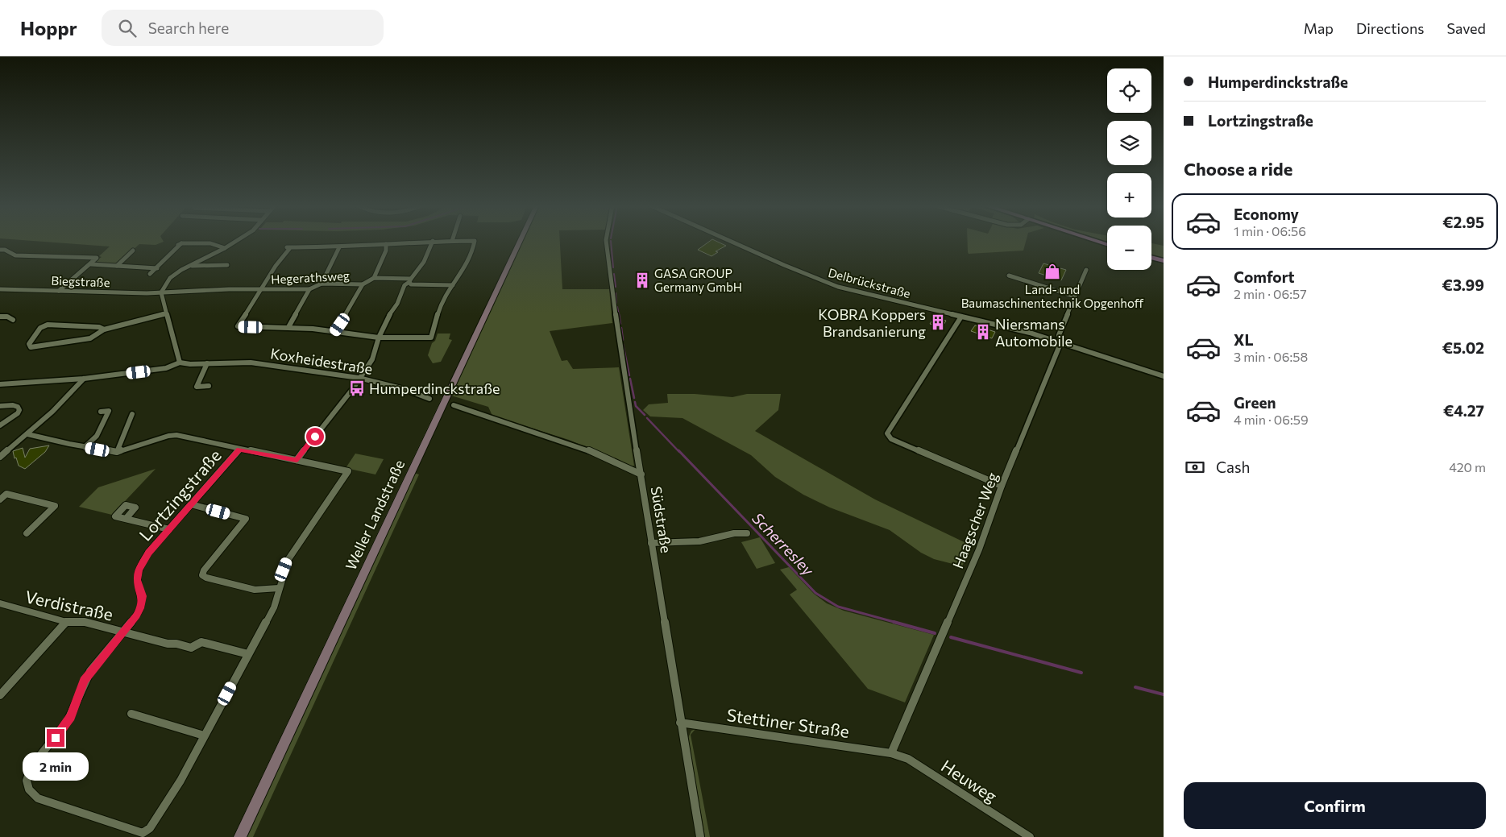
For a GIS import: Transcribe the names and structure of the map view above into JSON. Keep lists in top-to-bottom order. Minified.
{"streets":{"main road":["Weller Landstraße"],"street":["Hegerathsweg","Biegstraße","Delbrückstraße","Koxheidestraße","Lortzingstraße","Südstraße","Haagscher Weg","Verdistraße","Stettiner Straße","Heuweg"]},"crossings":[["Hegerathsweg","Biegstraße"],["Delbrückstraße","Haagscher Weg"],["Lortzingstraße","Verdistraße"],["Südstraße","Stettiner Straße"],["Haagscher Weg","Stettiner Straße"],["Haagscher Weg","Heuweg"],["Stettiner Straße","Heuweg"]],"water":["Scherresley"],"places":{"shop":["Land- und Baumaschinentechnik Opgenhoff"],"building":["GASA GROUP Germany GmbH","KOBRA Koppers Brandsanierung","Niersmans Automobile"],"bus stop":["Humperdinckstraße"]},"page":{"header":"Hoppr","search":"Search here","nav":["Map","Directions","Saved"],"banner":["Humperdinckstraße","Lortzingstraße"],"map_buttons":["+","−"],"heading":"Choose a ride","list":[{"name":"Economy","note":"1 min · 06:56","value":"€2.95"},{"name":"Comfort","note":"2 min · 06:57","value":"€3.99"},{"name":"XL","note":"3 min · 06:58","value":"€5.02"},{"name":"Green","note":"4 min · 06:59","value":"€4.27"}],"pay":["Cash","420 m"],"bubble":"2 min","buttons":"Confirm"}}
